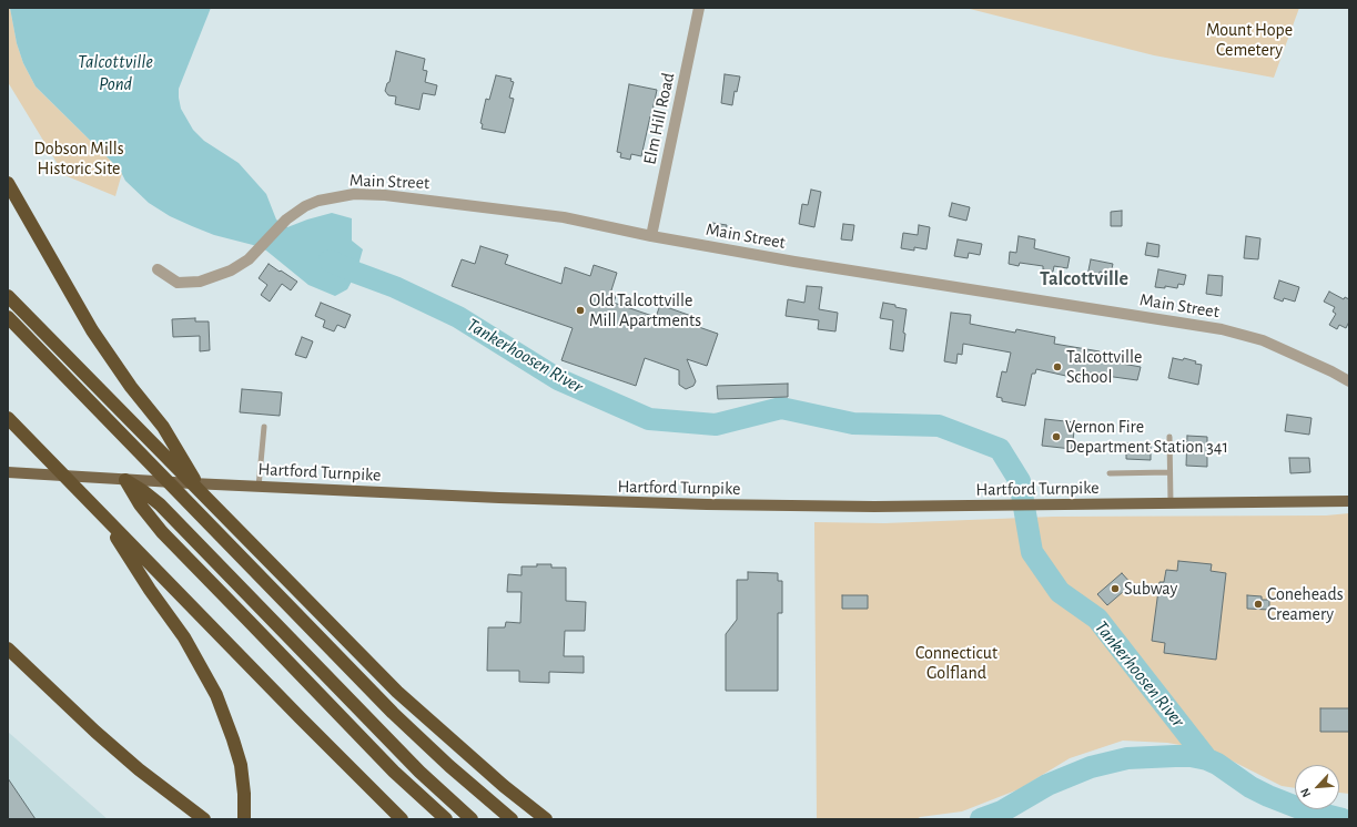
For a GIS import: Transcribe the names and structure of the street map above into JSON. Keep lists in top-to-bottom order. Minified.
{"streets":{"main road":["Hartford Turnpike"],"street":["Elm Hill Road","Main Street"]},"crossings":[["Elm Hill Road","Main Street"]],"districts":["Talcottville"],"water":["Talcottville Pond","Tankerhoosen River"],"parks":["Mount Hope Cemetery","Dobson Mills Historic Site","Connecticut Golfland"],"places":["Old Talcottville Mill Apartments","Talcottville School","Vernon Fire Department Station 341","Subway","Coneheads Creamery"],"north":"bottom left"}
